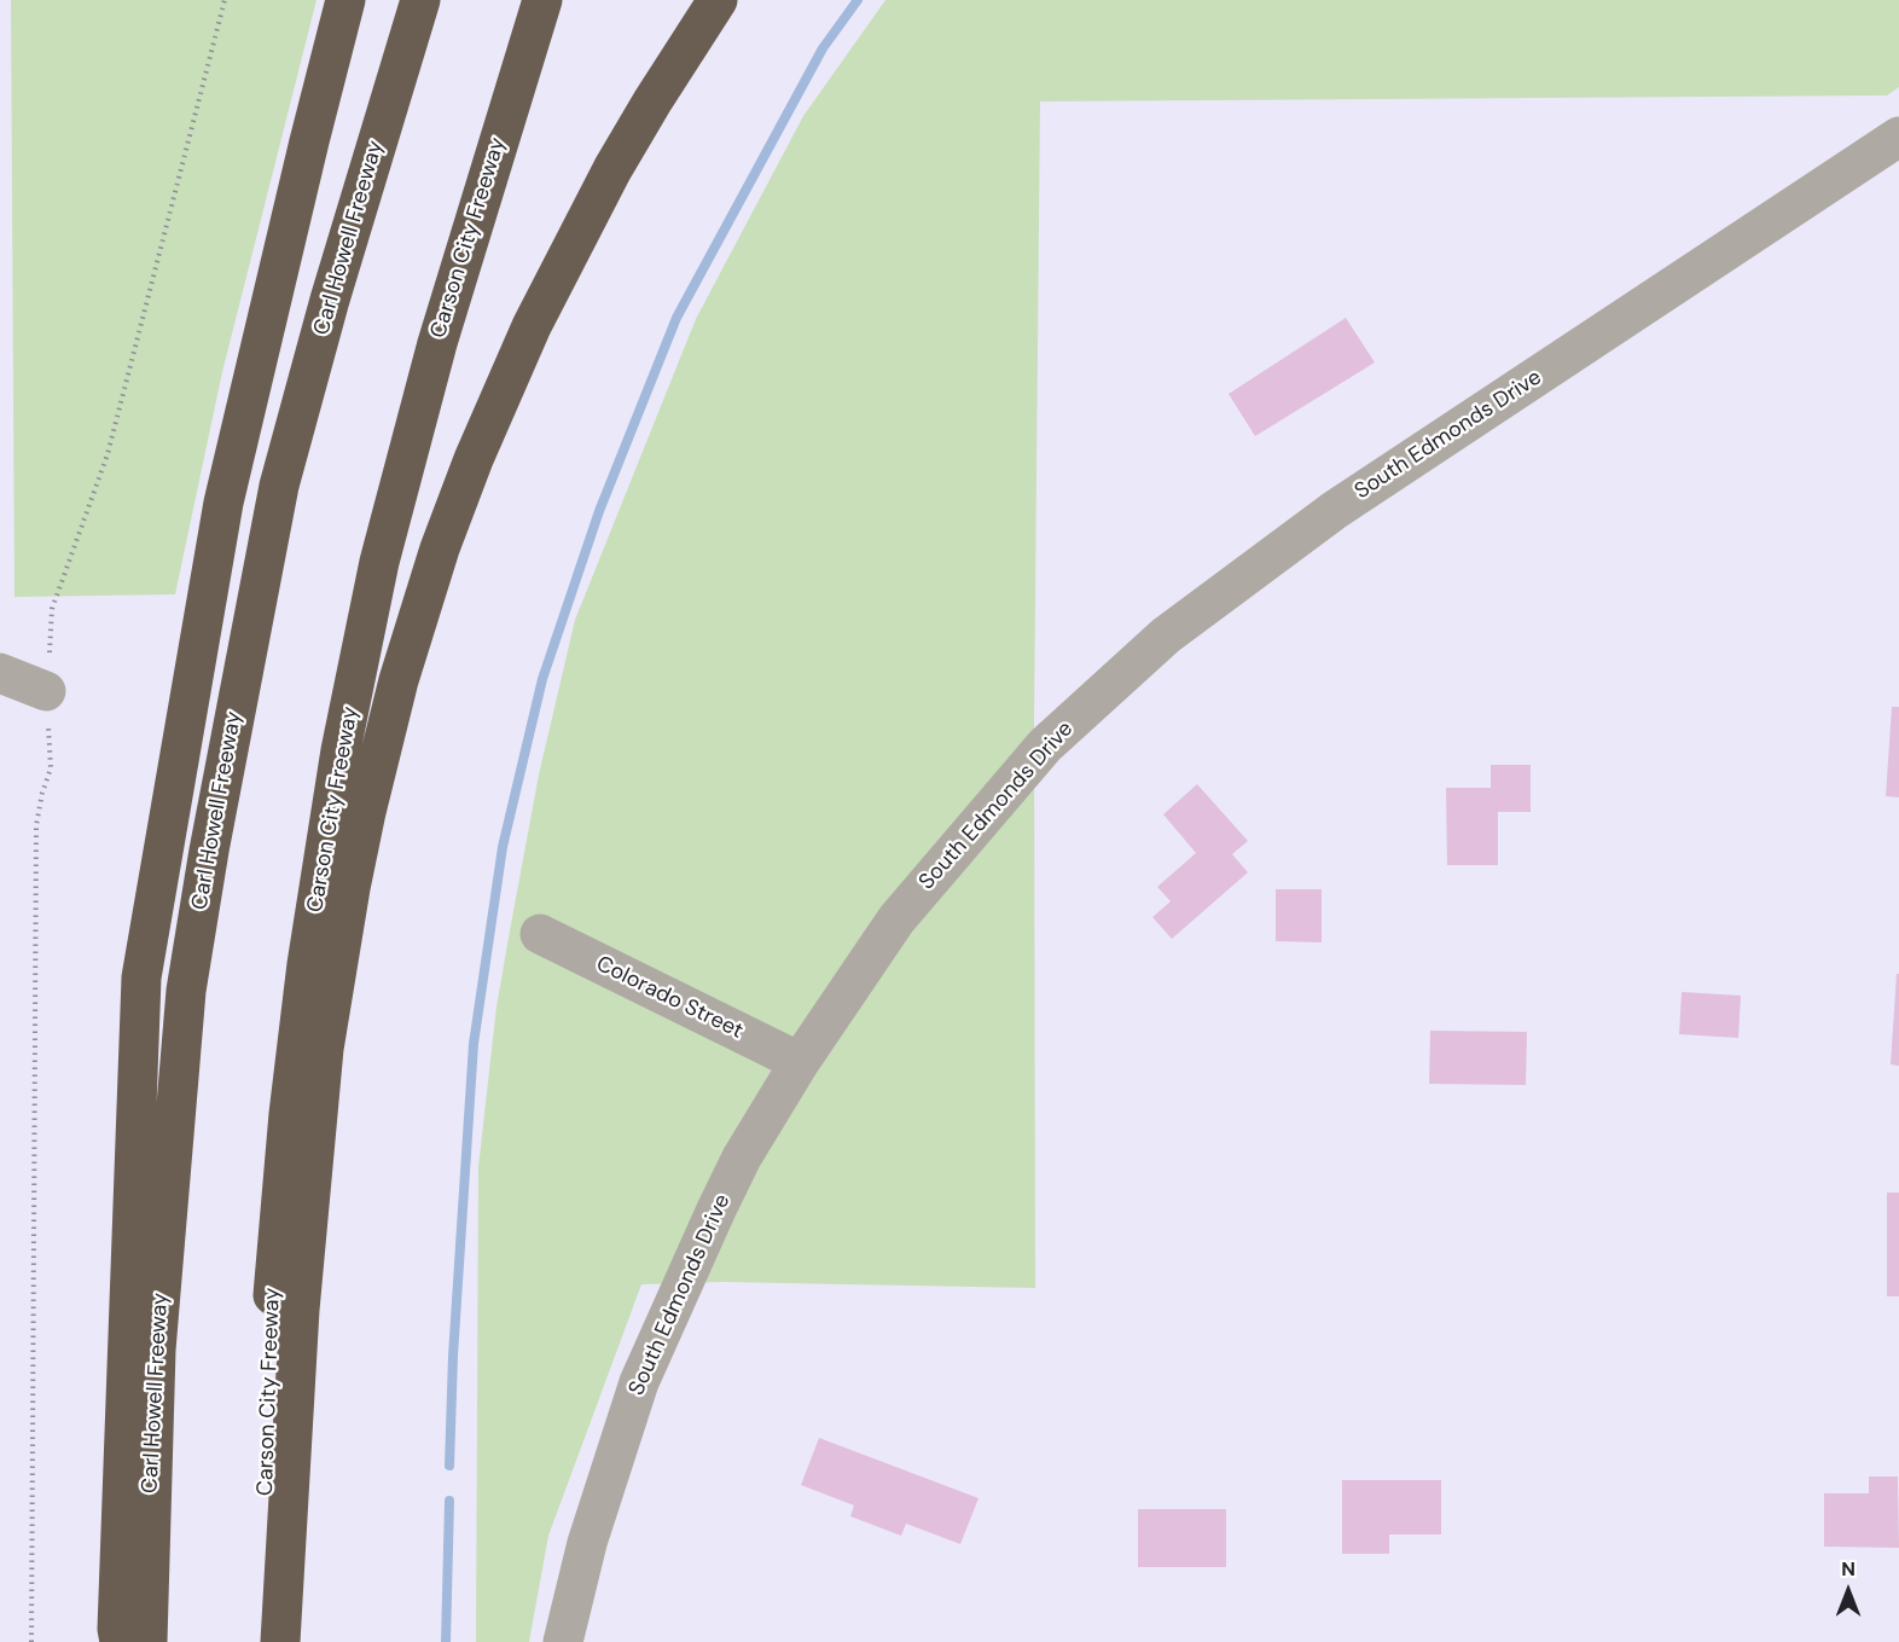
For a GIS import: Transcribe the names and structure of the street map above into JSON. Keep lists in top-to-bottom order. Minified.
{"streets":{"highway":["Carl Howell Freeway","Carson City Freeway"],"street":["South Edmonds Drive","Colorado Street"]},"crossings":[["South Edmonds Drive","Colorado Street"]],"north":"top"}
